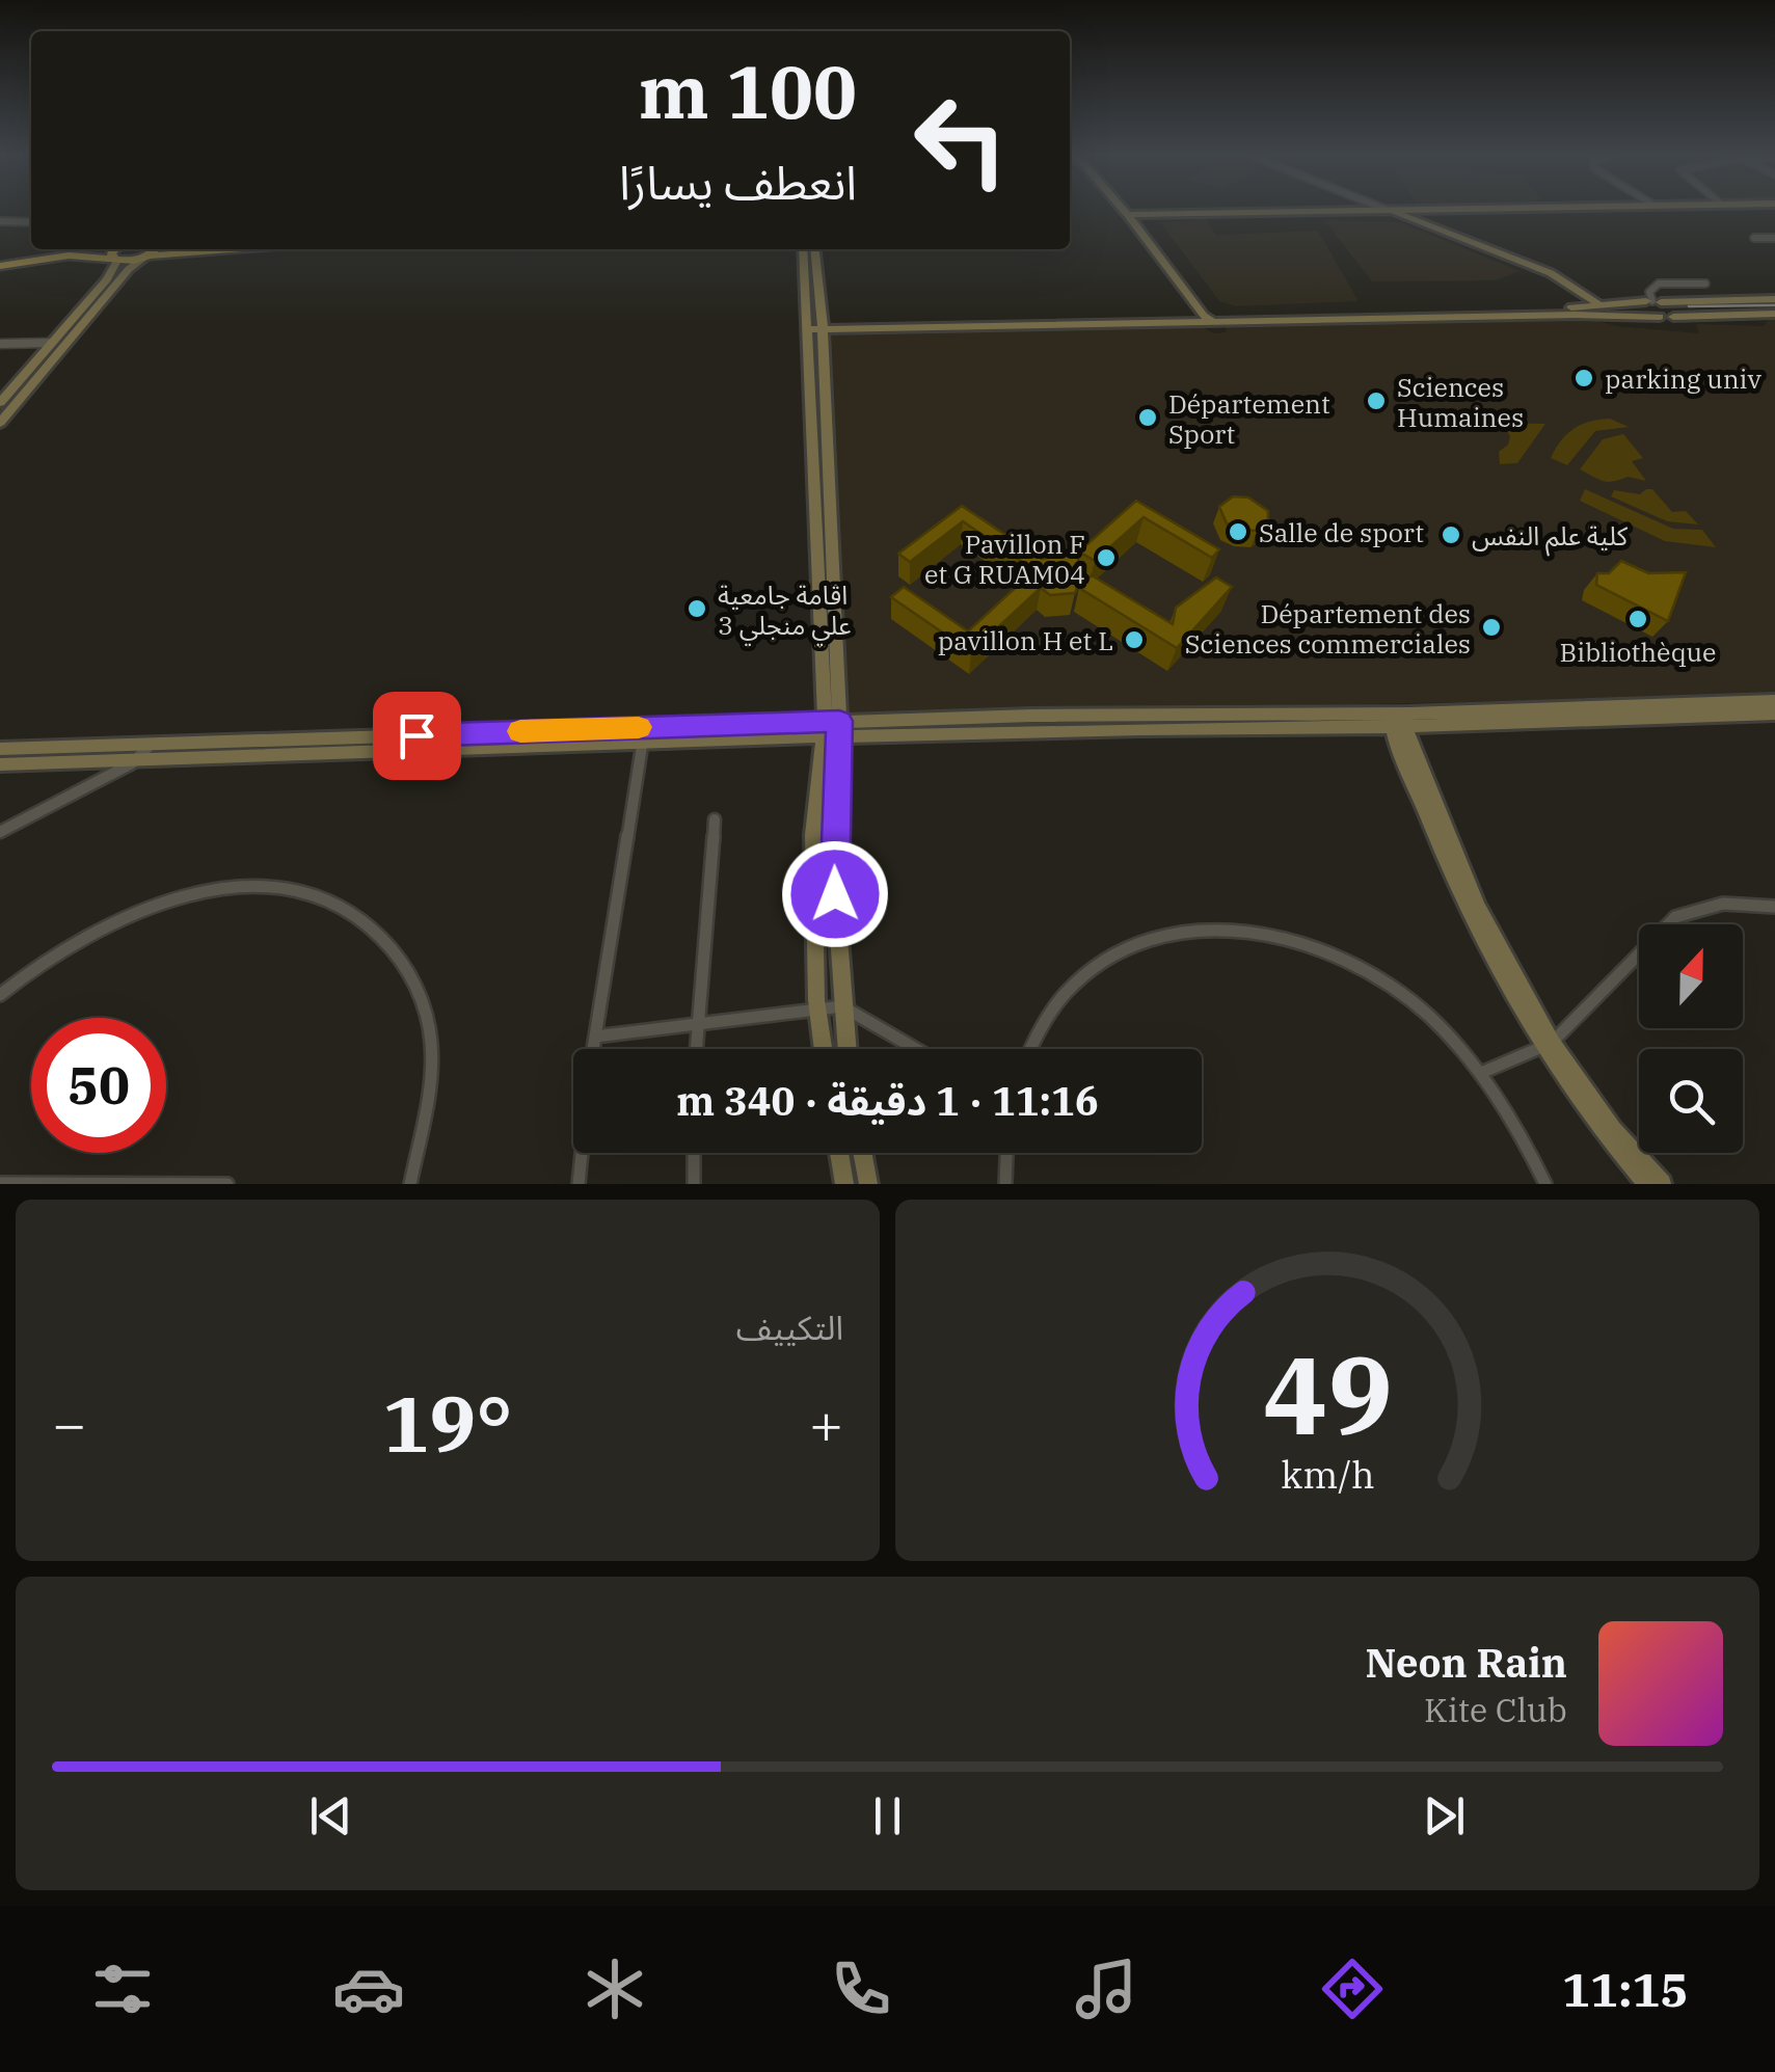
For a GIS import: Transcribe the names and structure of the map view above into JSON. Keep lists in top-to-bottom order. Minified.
{"places":["parking univ","Sciences Humaines","Département Sport","Salle de sport","كلية علم النفس","Pavillon F et G RUAM04","اقامة جامعية علي منجلي 3","Bibliothèque","Département des Sciences commerciales","pavillon H et L"],"north":"top","page":{"turn":["100 m","انعطف يسارًا"],"limit":"50","trip":"11:16 · 1 دقيقة · 340 m","tile":"التكييف","heat":["−","19°","+"],"song":["Neon Rain","Kite Club"],"tabs":"11:15","gauge":["49","km/h"]}}
